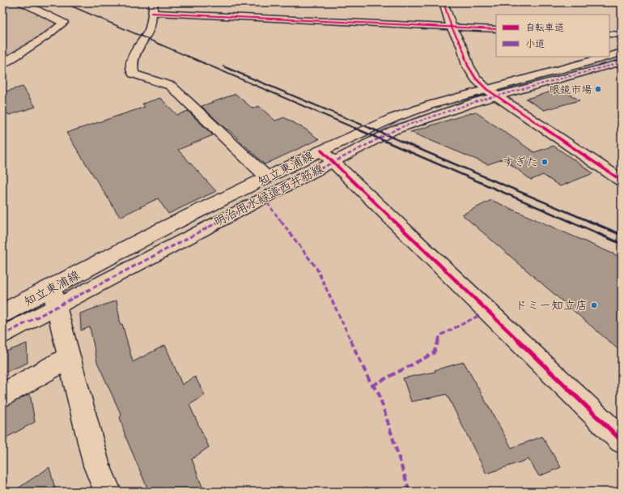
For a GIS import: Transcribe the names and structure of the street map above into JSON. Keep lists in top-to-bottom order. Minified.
{"streets":{"street":["知立東浦線","明治用水緑道西井筋線"]},"crossings":[["知立東浦線","明治用水緑道西井筋線"]],"places":["眼鏡市場","すぎた","ドミー知立店"],"legend":["自転車道","小道"]}
